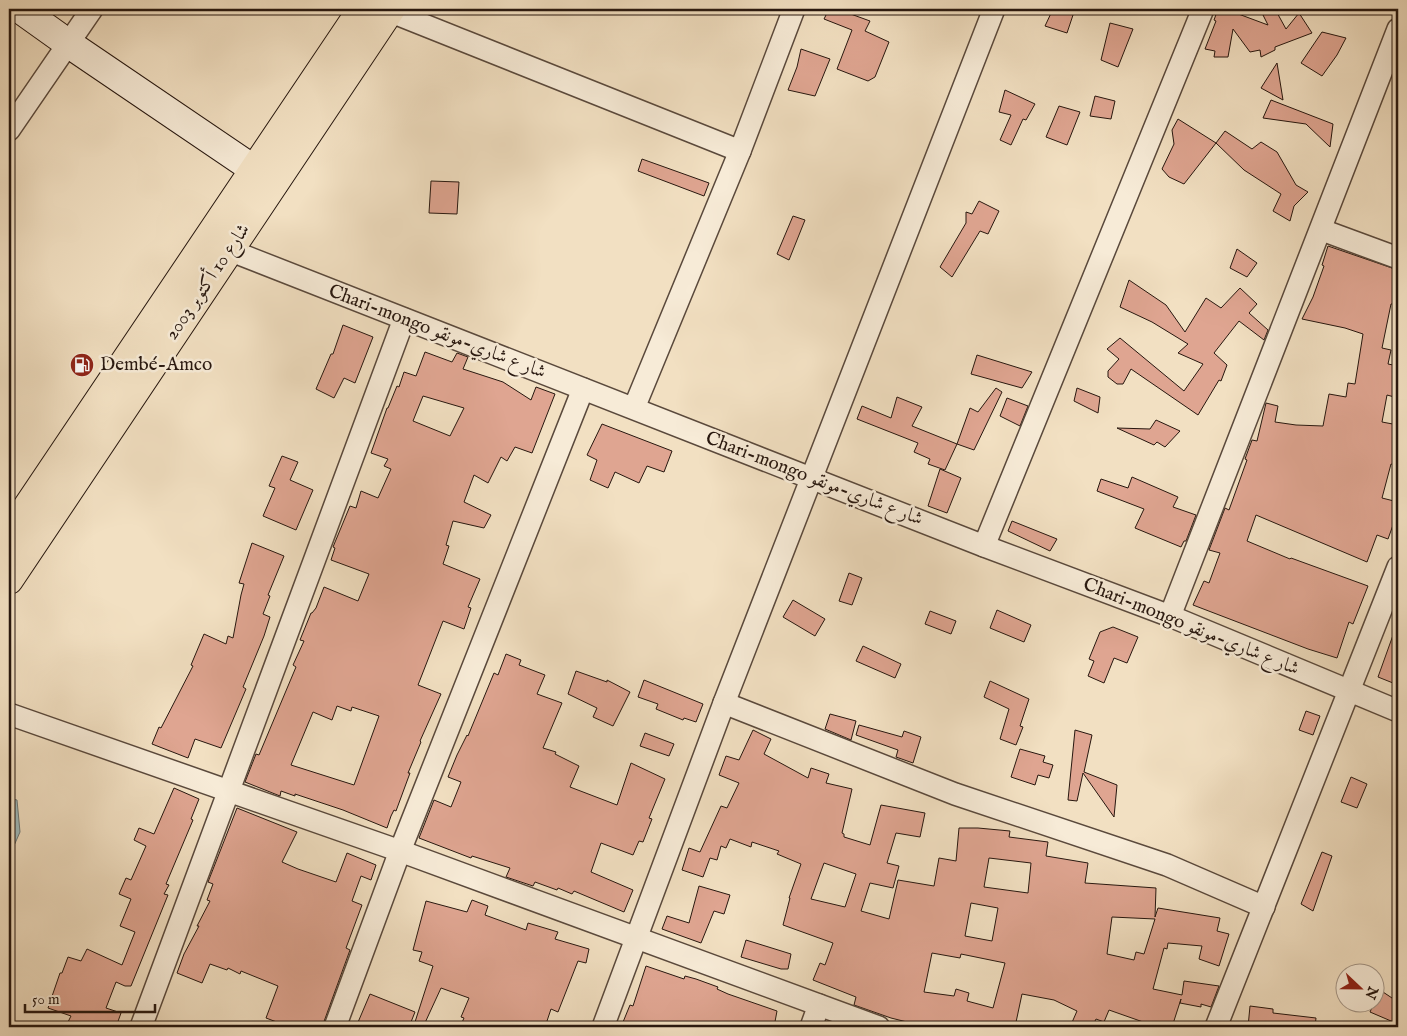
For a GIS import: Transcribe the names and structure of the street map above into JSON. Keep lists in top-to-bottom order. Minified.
{"streets":{"highway":["شارع 10 أكتوبر 2003"],"street":["Chari-mongo شار ع شاري-مونقو"]},"crossings":[["شارع 10 أكتوبر 2003","Chari-mongo شار ع شاري-مونقو"]],"places":{"fuel station":["Dembé-Amco"]},"scale_bar":"50 m","north":"right"}
